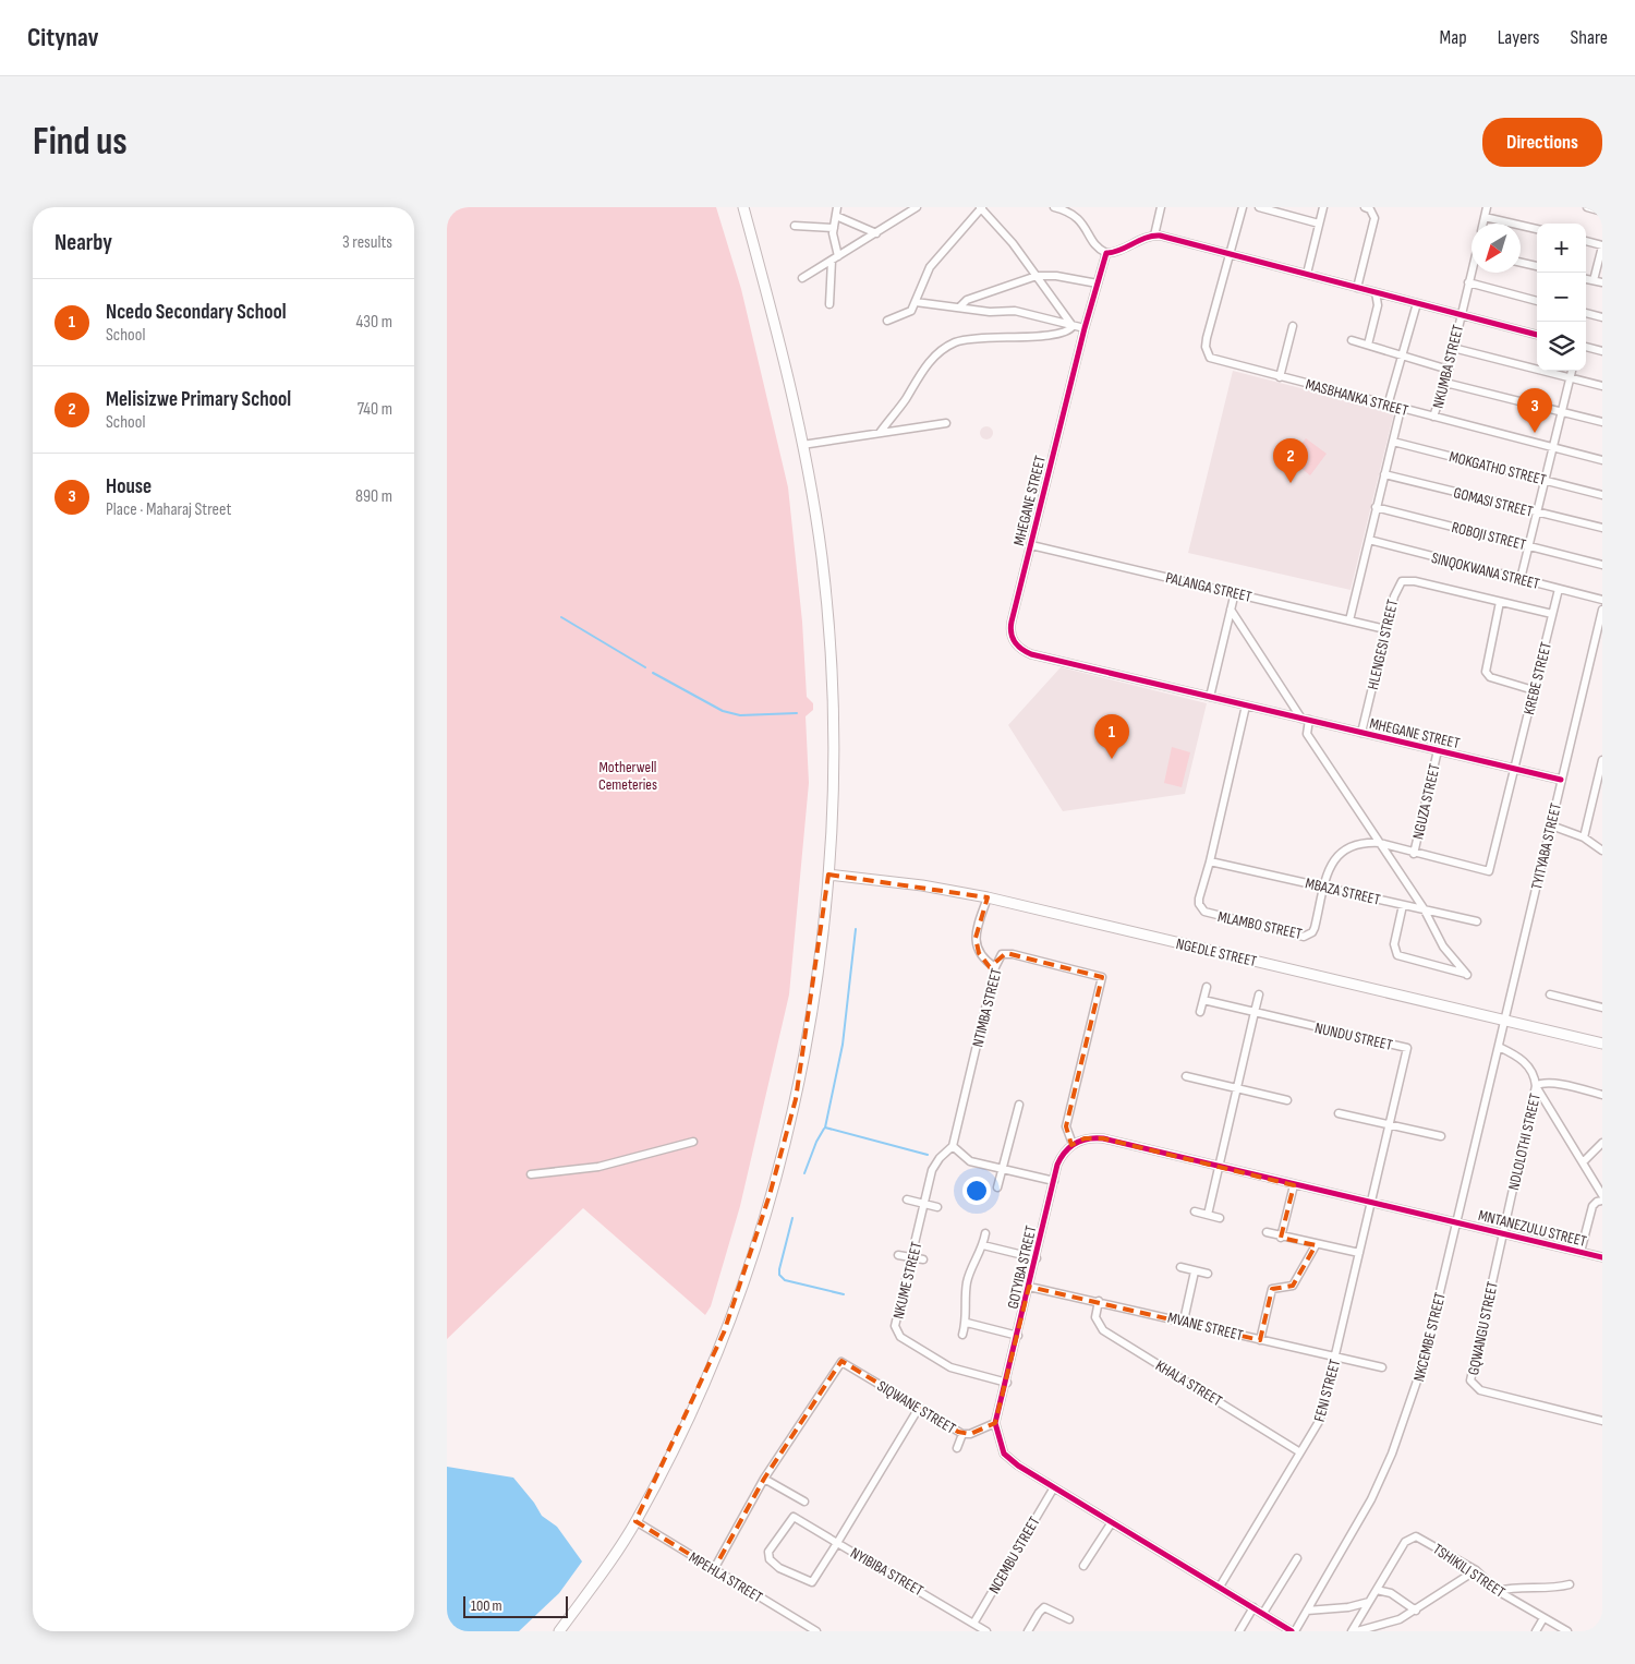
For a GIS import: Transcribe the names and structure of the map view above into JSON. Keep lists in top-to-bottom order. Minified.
{"streets":{"main road":["NGEDLE STREET"],"street":["NKUMBA STREET","MASBHANKA STREET","MOKGATHO STREET","MHEGANE STREET","GOMASI STREET","ROBOJI STREET","SINQOKWANA STREET","PALANGA STREET","HLENGESI STREET","KREBE STREET","NGUZA STREET","TYITYABA STREET","MBAZA STREET","MLAMBO STREET","NTIMBA STREET","NUNDU STREET","NDLOLOTHI STREET","MNTANEZULU STREET","GOTYIBA STREET","NKUME STREET","MVANE STREET","GQWANGU STREET","NKCEMBE STREET","KHALA STREET","FENI STREET","SIQWANE STREET","NCEMBU STREET","TSHIKILI STREET","NYIBIBA STREET","MPEHLA STREET"]},"crossings":[["NKUMBA STREET","MASBHANKA STREET"],["MHEGANE STREET","PALANGA STREET"],["MHEGANE STREET","HLENGESI STREET"],["MHEGANE STREET","KREBE STREET"],["MHEGANE STREET","NGUZA STREET"],["MHEGANE STREET","TYITYABA STREET"],["MHEGANE STREET","MLAMBO STREET"],["SINQOKWANA STREET","KREBE STREET"],["PALANGA STREET","HLENGESI STREET"],["HLENGESI STREET","KREBE STREET"],["KREBE STREET","MLAMBO STREET"],["NGUZA STREET","MLAMBO STREET"],["TYITYABA STREET","NGEDLE STREET"],["TYITYABA STREET","NKCEMBE STREET"],["MBAZA STREET","MLAMBO STREET"],["NGEDLE STREET","NKCEMBE STREET"],["NTIMBA STREET","GOTYIBA STREET"],["NTIMBA STREET","NKUME STREET"],["NUNDU STREET","FENI STREET"],["NDLOLOTHI STREET","MNTANEZULU STREET"],["NDLOLOTHI STREET","GQWANGU STREET"],["MNTANEZULU STREET","GQWANGU STREET"],["MNTANEZULU STREET","NKCEMBE STREET"],["GOTYIBA STREET","NKUME STREET"],["GOTYIBA STREET","MVANE STREET"],["GOTYIBA STREET","SIQWANE STREET"],["MVANE STREET","KHALA STREET"],["MVANE STREET","FENI STREET"],["KHALA STREET","FENI STREET"],["SIQWANE STREET","NYIBIBA STREET"],["NCEMBU STREET","NYIBIBA STREET"]],"parks":["Motherwell Cemeteries"],"scale_bar":"100 m","north":"bottom left","page":{"header":"Citynav","nav":["Map","Layers","Share"],"buttons":"Directions","title":"Find us","heading":["Nearby","3 results"],"map_buttons":["+","−"],"list":[{"mark":"1","name":"Ncedo Secondary School","note":"School","value":"430 m"},{"mark":"2","name":"Melisizwe Primary School","note":"School","value":"740 m"},{"mark":"3","name":"House","note":"Place · Maharaj Street","value":"890 m"}],"pins":["3","2","1"],"scale":"100 m"}}
